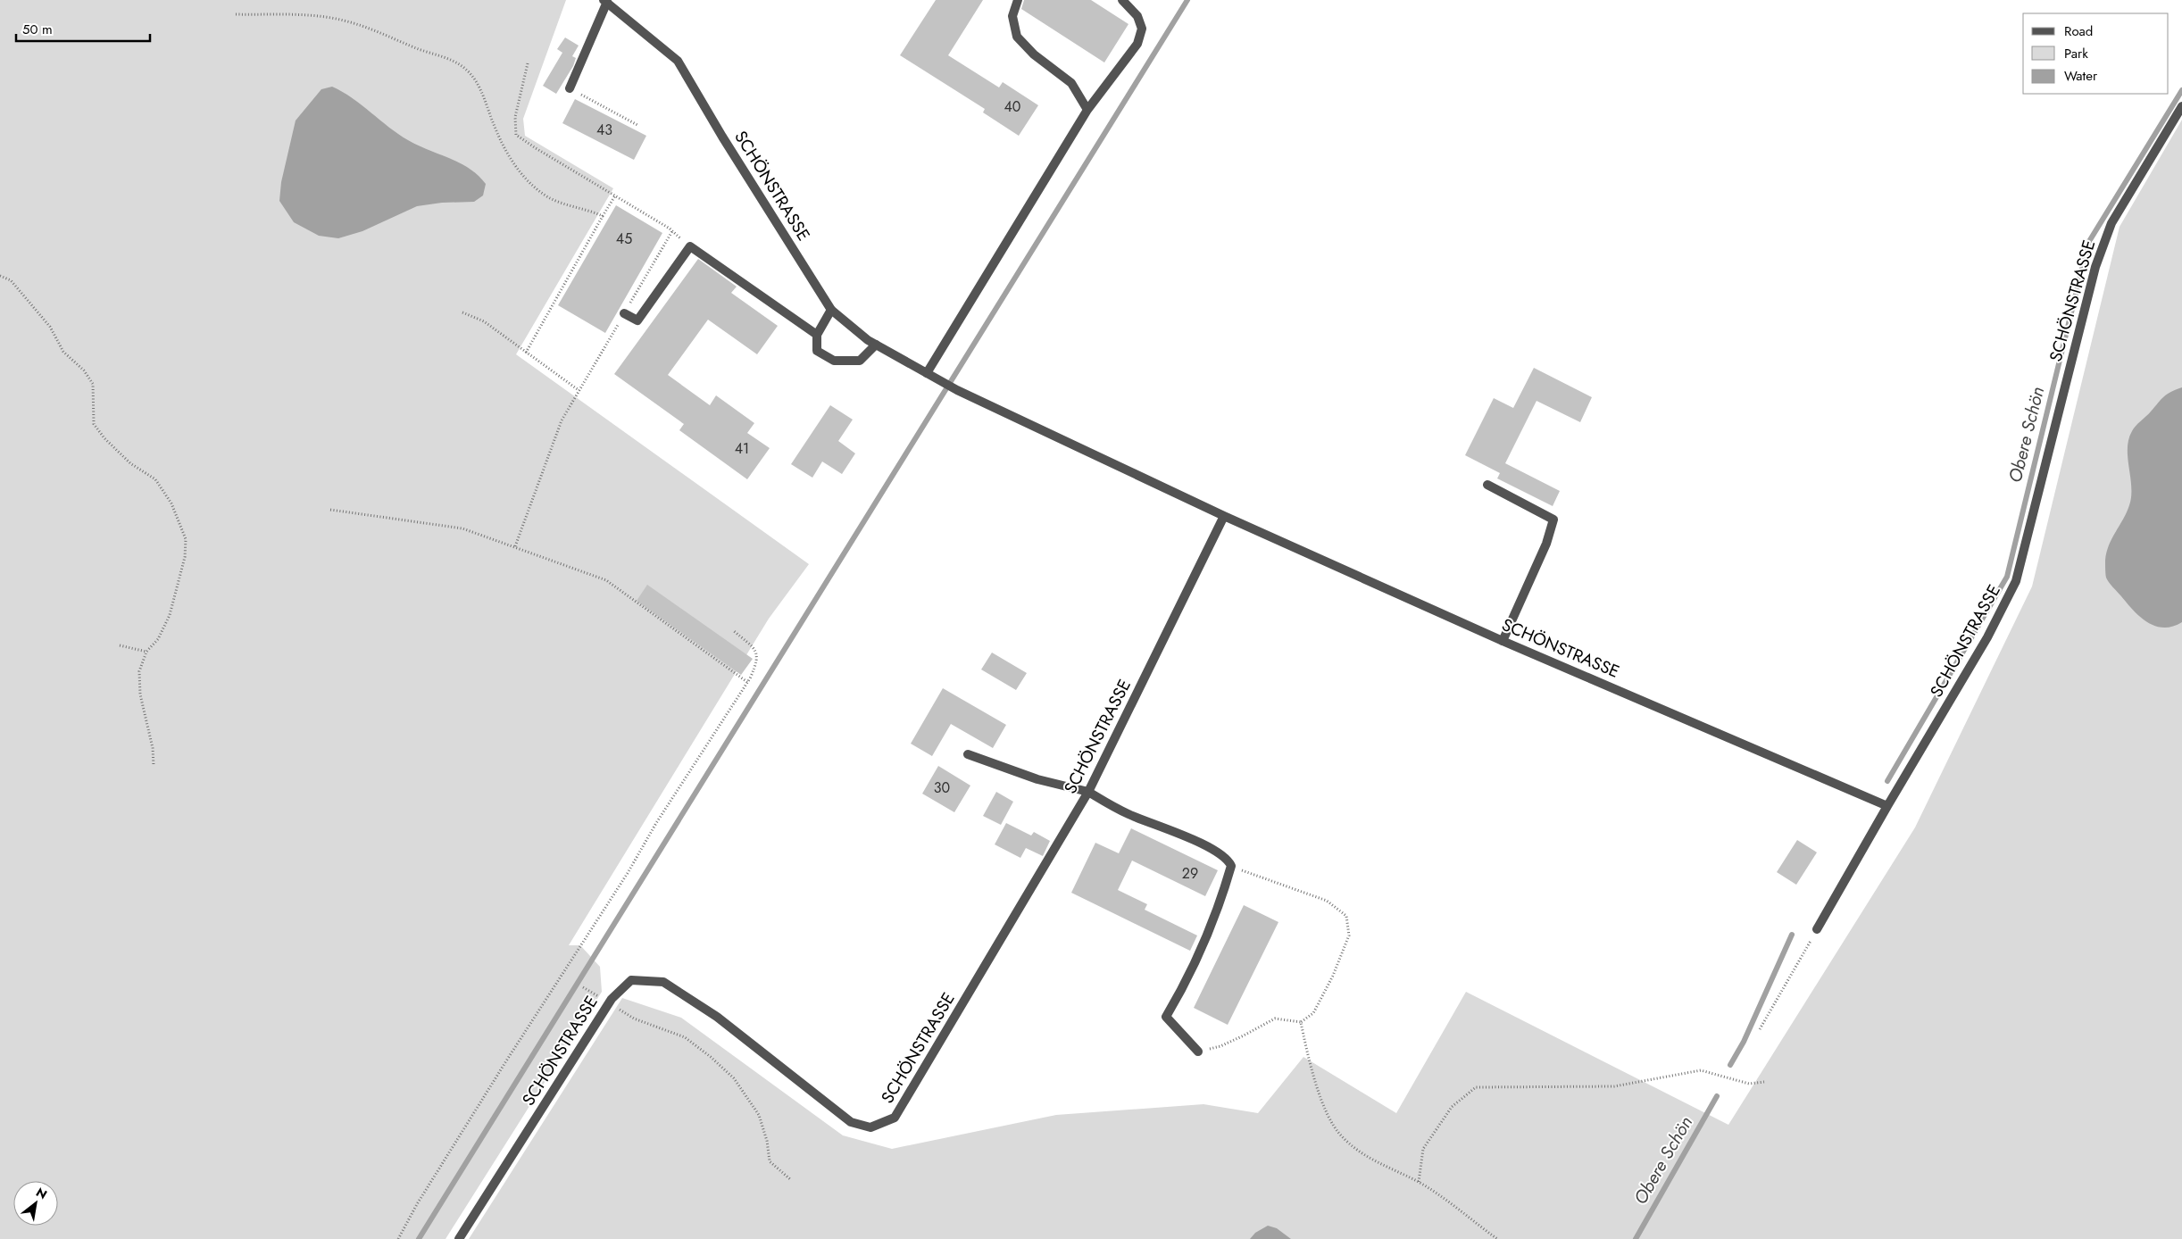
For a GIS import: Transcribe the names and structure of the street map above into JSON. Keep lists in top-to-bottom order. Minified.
{"streets":{"street":["SCHÖNSTRASSE"]},"water":["Obere Schön"],"house_numbers":["40","43","45","41","30","29"],"legend":["Road","Park","Water"],"scale_bar":"50 m","north":"top right"}
